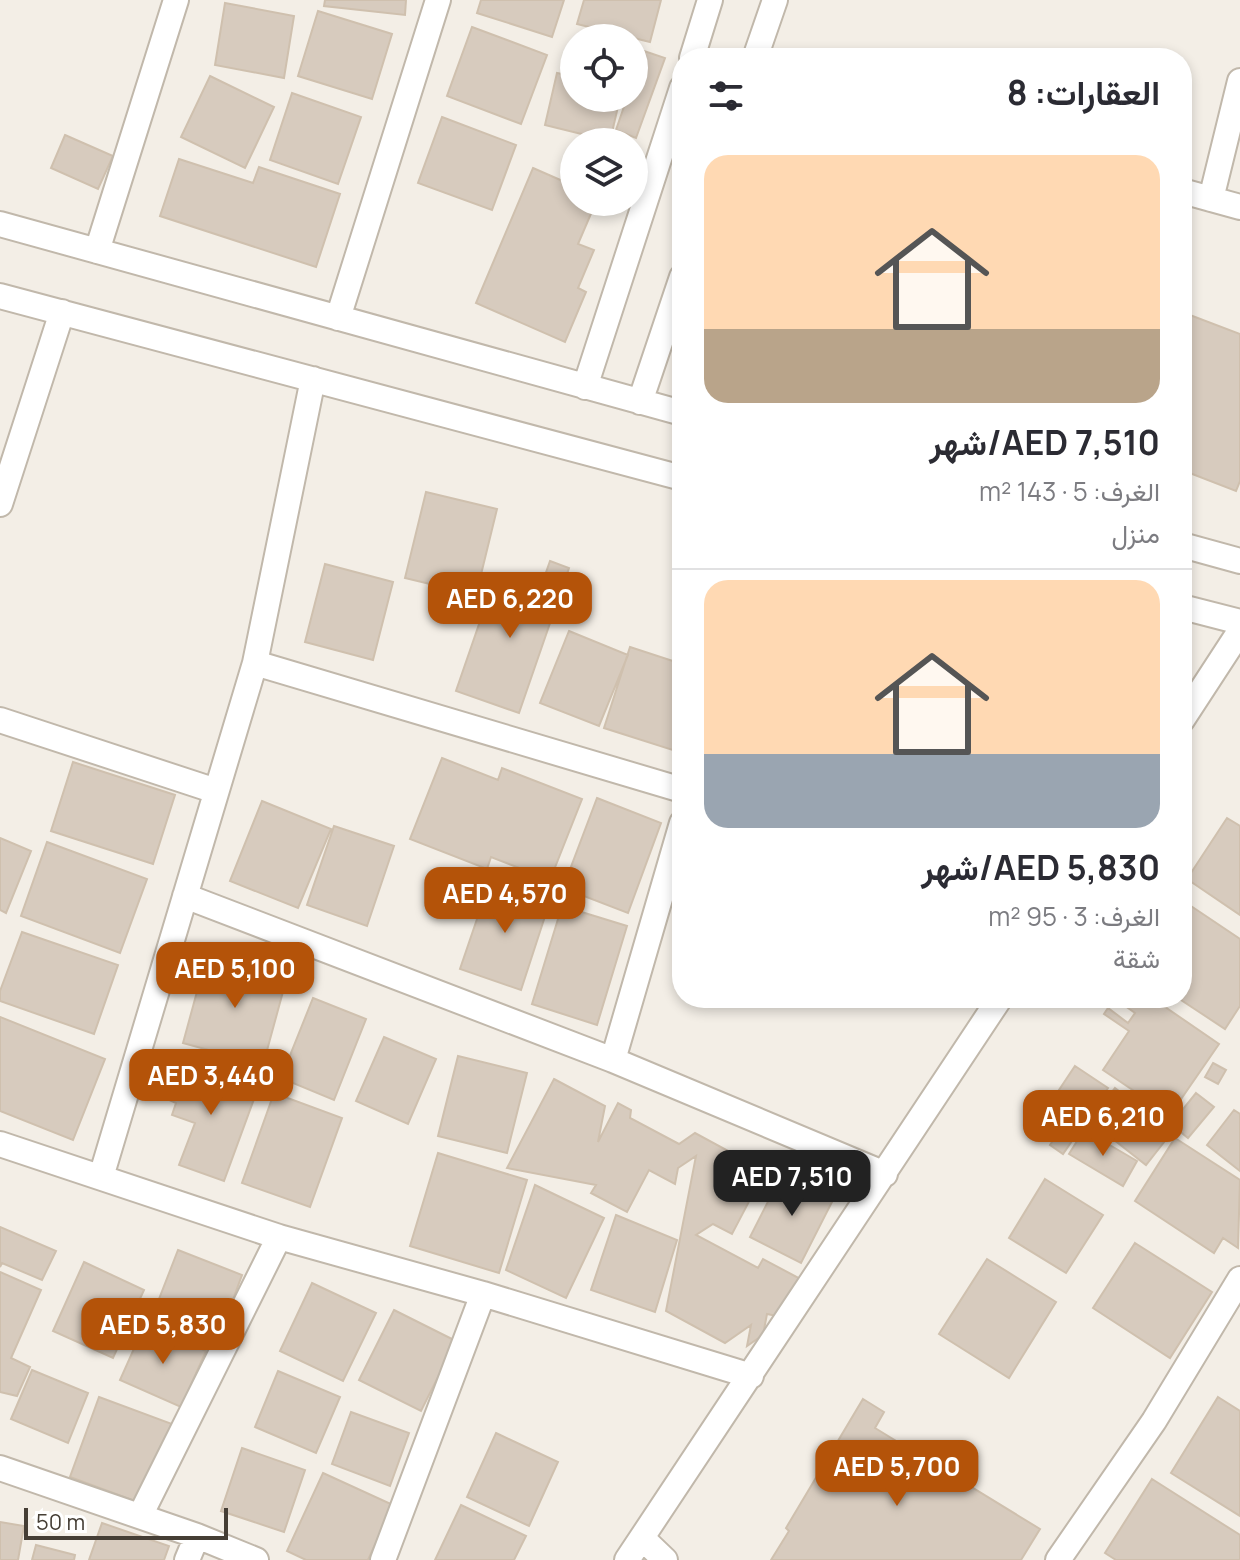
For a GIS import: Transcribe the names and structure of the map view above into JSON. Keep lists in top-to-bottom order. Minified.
{"scale_bar":"50 m","page":{"heading":"العقارات: 8","list":[{"name":"AED 7,510/شهر","note":"الغرف: 5 · 143 m² · منزل"},{"name":"AED 5,830/شهر","note":"الغرف: 3 · 95 m² · شقة"}],"price":["AED 6,220","AED 4,570","AED 5,100","AED 3,440","AED 6,210","AED 7,510","AED 5,830","AED 5,700"],"scale":"50 m"}}
